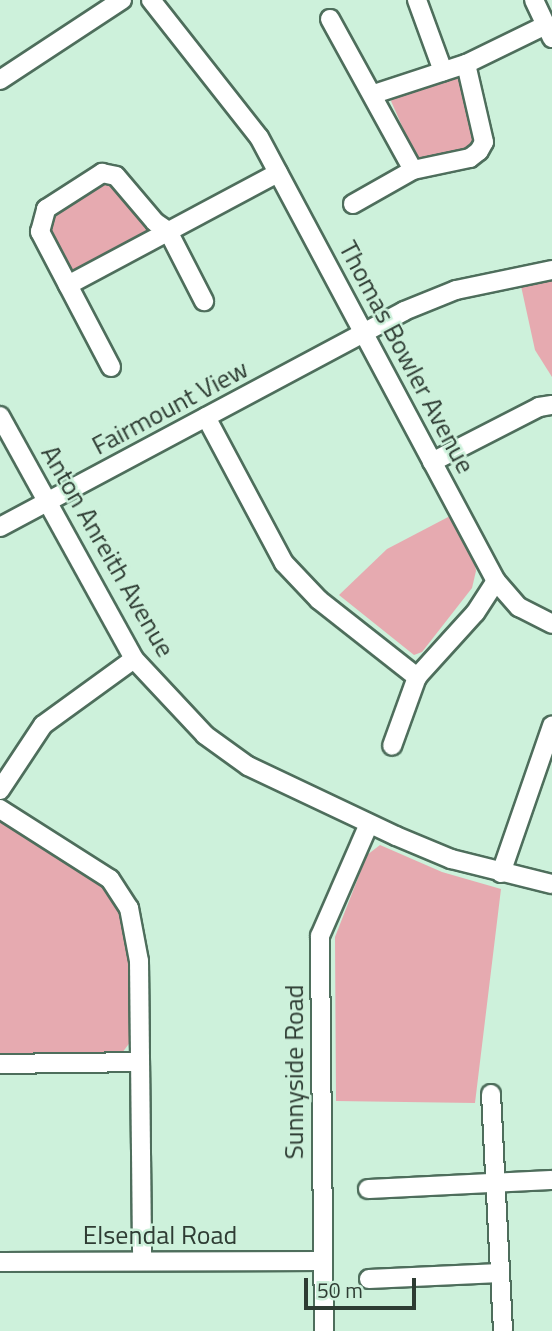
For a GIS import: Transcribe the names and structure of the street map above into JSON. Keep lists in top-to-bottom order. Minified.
{"streets":{"street":["Thomas Bowler Avenue","Fairmount View","Anton Anreith Avenue","Sunnyside Road","Elsendal Road"]},"crossings":[["Thomas Bowler Avenue","Fairmount View"],["Fairmount View","Anton Anreith Avenue"],["Anton Anreith Avenue","Sunnyside Road"],["Sunnyside Road","Elsendal Road"]],"scale_bar":"50 m"}
